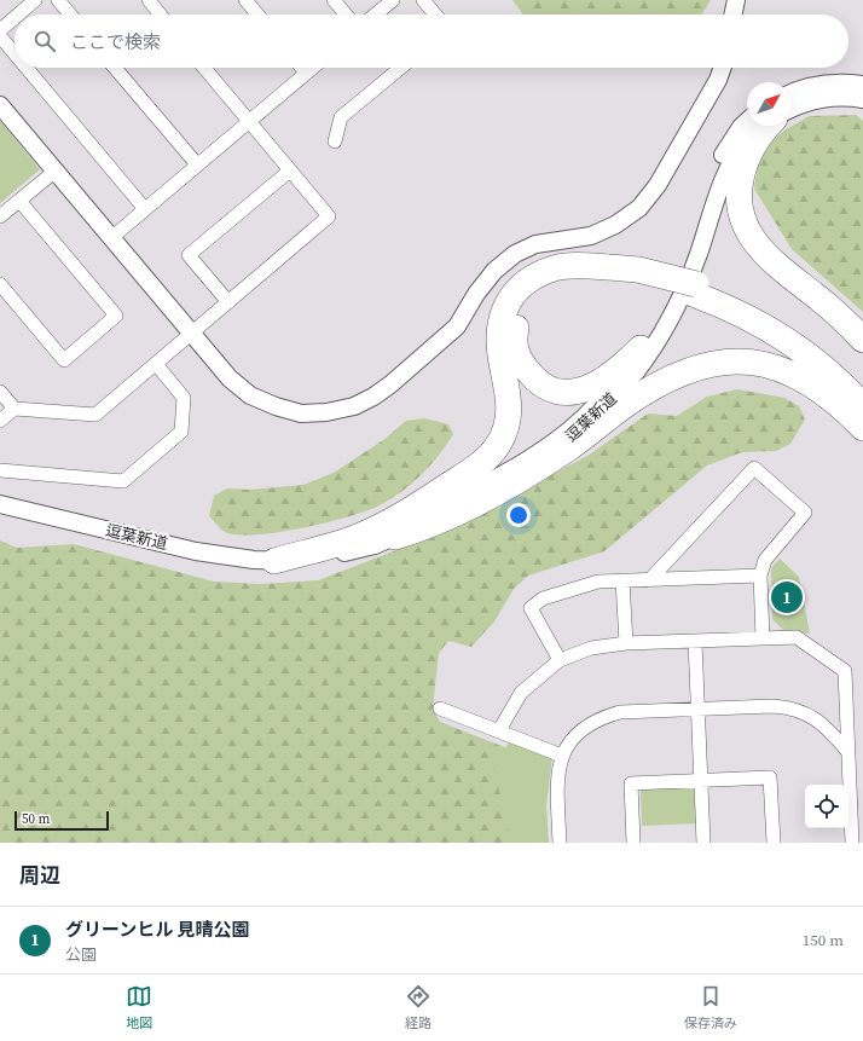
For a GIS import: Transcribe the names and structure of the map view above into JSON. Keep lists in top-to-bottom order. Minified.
{"streets":{"street":["逗葉新道"]},"scale_bar":"50 m","north":"top right","page":{"search":"ここで検索","pins":"1","scale":"50 m","heading":"周辺","list":[{"mark":"1","name":"グリーンヒル 見晴公園","note":"公園","value":"150 m"}],"nav":["地図","経路","保存済み"]}}
